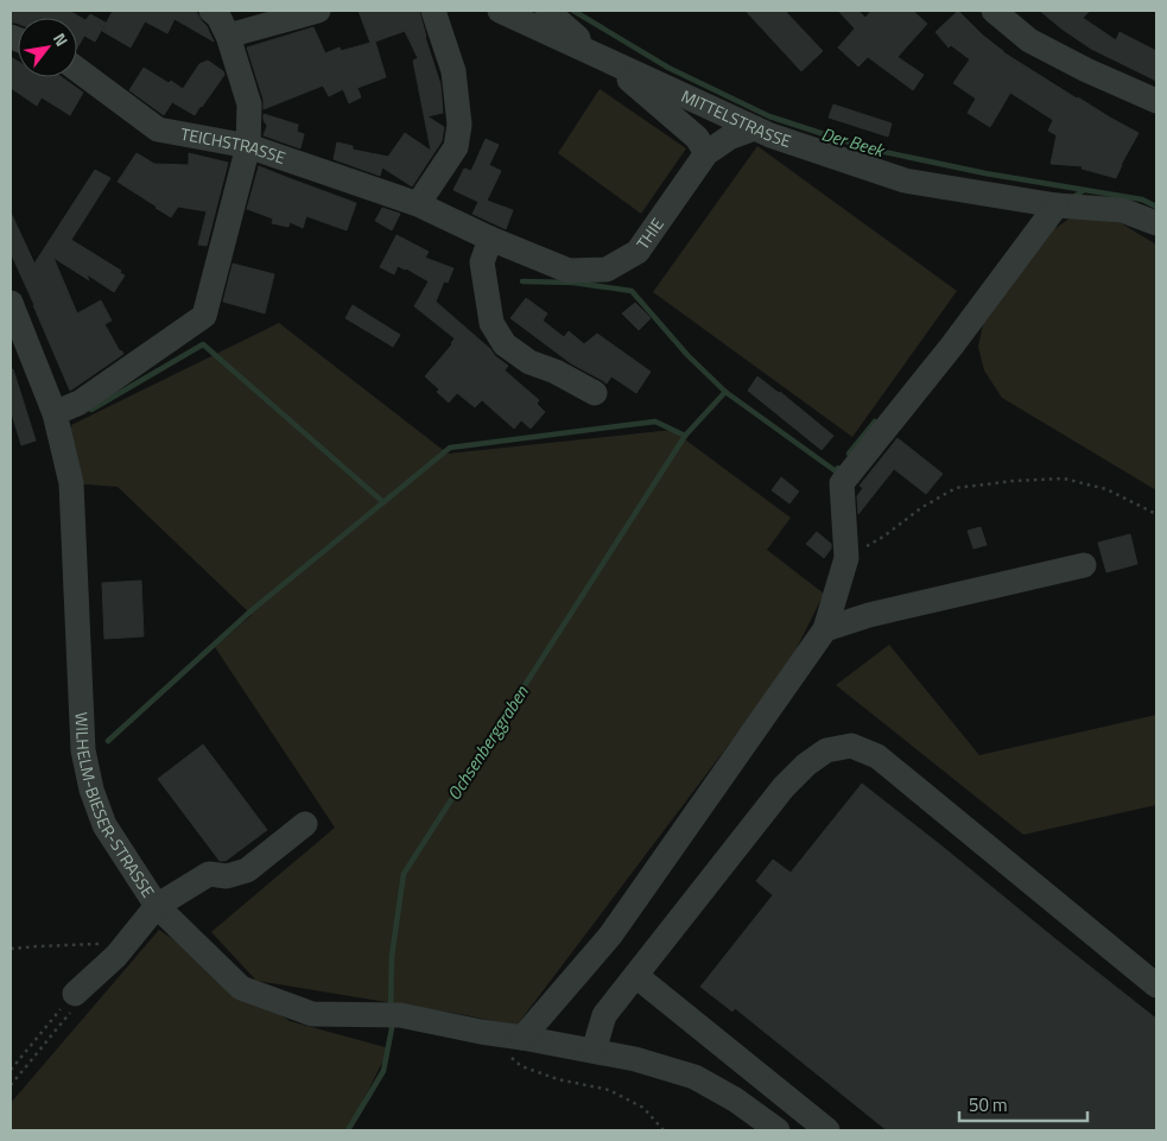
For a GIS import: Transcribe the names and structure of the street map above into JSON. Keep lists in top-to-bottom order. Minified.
{"streets":{"street":["MITTELSTRASSE","TEICHSTRASSE","THIE","WILHELM-BIESER-STRASSE"]},"crossings":[["MITTELSTRASSE","THIE"],["TEICHSTRASSE","THIE"]],"water":["Der Beek","Ochsenberggraben"],"scale_bar":"50 m","north":"top right"}
